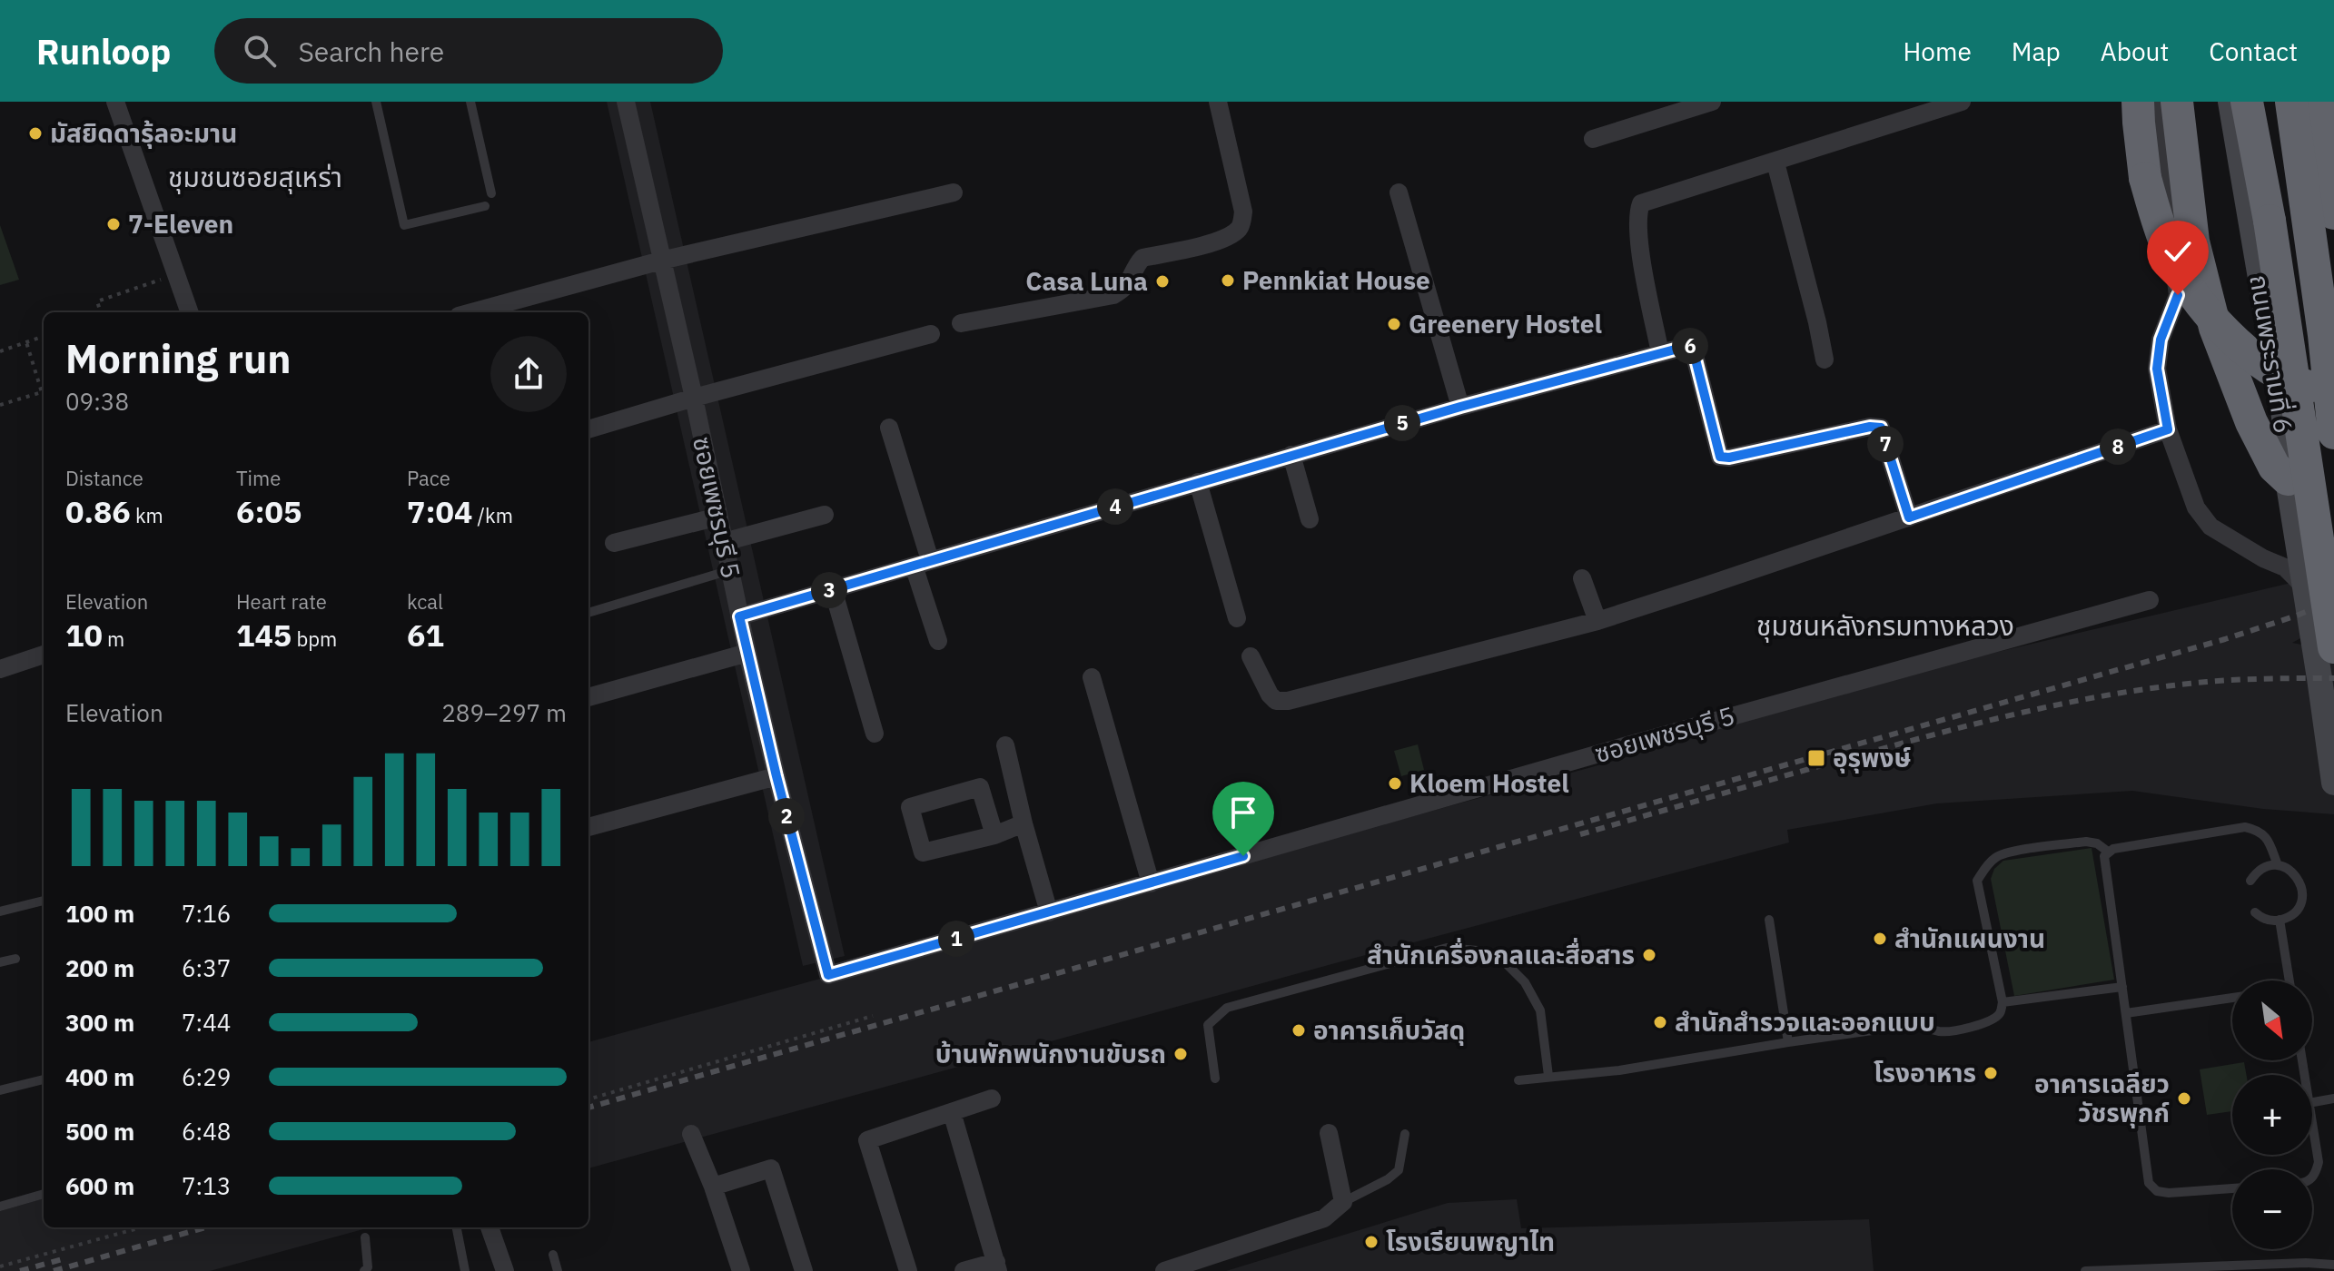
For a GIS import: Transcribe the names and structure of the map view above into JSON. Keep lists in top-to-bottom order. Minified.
{"streets":{"main road":["ถนนพระรามที่ 6"],"street":["ซอยเพชรบุรี 5"]},"districts":["ชุมชนซอยสุเหร่า","ชุมชนหลังกรมทางหลวง"],"places":{"other":["มัสยิดดารุ้ลอะมาน","7-Eleven","Pennkiat House","Casa Luna","Greenery Hostel","Kloem Hostel","สำนักแผนงาน","สำนักเครื่องกลและสื่อสาร","สำนักสำรวจและออกแบบ","อาคารเก็บวัสดุ","บ้านพักพนักงานขับรถ","โรงอาหาร","อาคารเฉลียว วัชรพุกก์","โรงเรียนพญาไท"],"transit":["อุรุพงษ์"]},"north":"bottom right","page":{"header":"Runloop","search":"Search here","nav":["Home","Map","About","Contact"],"heading":["Morning run","09:38"],"pins":["6","5","7","8","4","3","2","1"],"stats":[["Distance","0.86 km"],["Time","6:05"],["Pace","7:04 /km"],["Elevation","10 m"],["Heart rate","145 bpm"],["kcal","61"]],"chart":["Elevation","289–297 m"],"list":[{"name":"100 m","note":"7:16"},{"name":"200 m","note":"6:37"},{"name":"300 m","note":"7:44"},{"name":"400 m","note":"6:29"},{"name":"500 m","note":"6:48"},{"name":"600 m","note":"7:13"}],"map_buttons":["+","−"]}}
